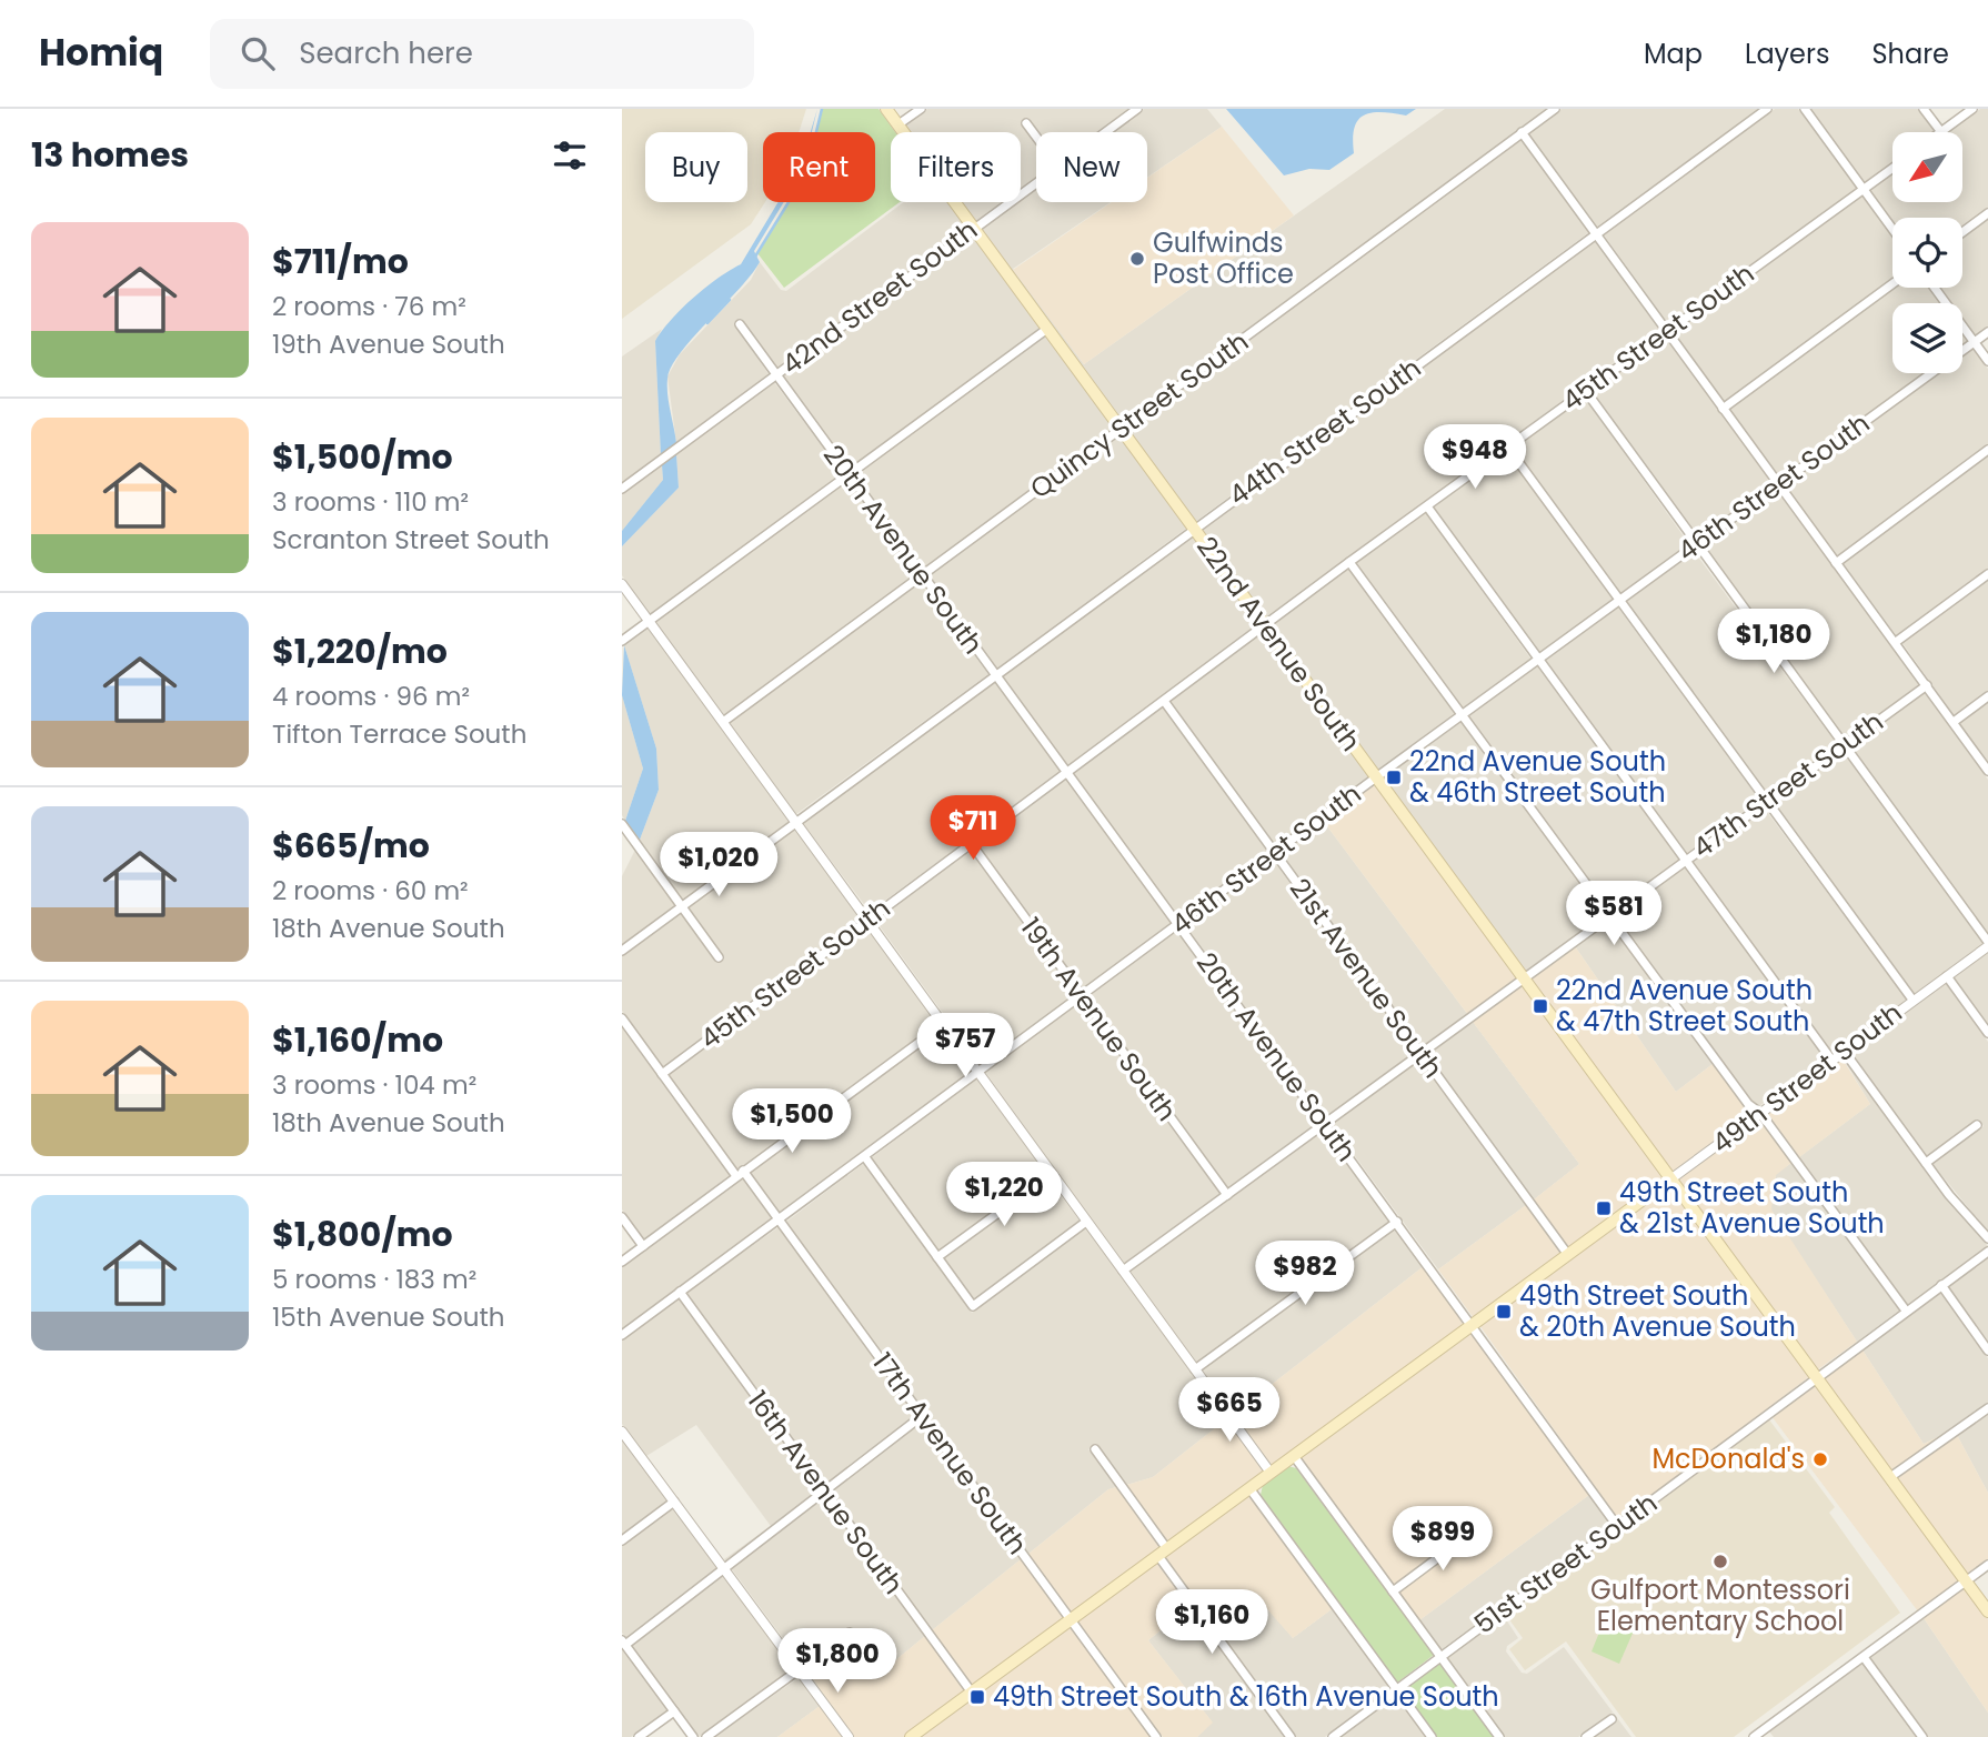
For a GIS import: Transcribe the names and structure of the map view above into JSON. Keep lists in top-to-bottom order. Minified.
{"streets":{"main road":["22nd Avenue South","49th Street South"],"street":["42nd Street South","45th Street South","Quincy Street South","44th Street South","46th Street South","20th Avenue South","47th Street South","21st Avenue South","19th Avenue South","17th Avenue South","16th Avenue South","51st Street South"]},"crossings":[["42nd Street South","20th Avenue South"],["42nd Street South","22nd Avenue South"],["45th Street South","20th Avenue South"],["45th Street South","22nd Avenue South"],["45th Street South","21st Avenue South"],["45th Street South","19th Avenue South"],["45th Street South","17th Avenue South"],["Quincy Street South","20th Avenue South"],["Quincy Street South","22nd Avenue South"],["44th Street South","20th Avenue South"],["44th Street South","22nd Avenue South"],["46th Street South","20th Avenue South"],["46th Street South","22nd Avenue South"],["46th Street South","21st Avenue South"],["46th Street South","19th Avenue South"],["46th Street South","17th Avenue South"],["46th Street South","16th Avenue South"],["20th Avenue South","47th Street South"],["20th Avenue South","49th Street South"],["20th Avenue South","51st Street South"],["22nd Avenue South","47th Street South"],["22nd Avenue South","49th Street South"],["22nd Avenue South","51st Street South"],["47th Street South","21st Avenue South"],["47th Street South","19th Avenue South"],["21st Avenue South","49th Street South"],["49th Street South","17th Avenue South"],["49th Street South","16th Avenue South"]],"places":{"other":["Gulfwinds Post Office","McDonald's","Gulfport Montessori Elementary School"],"transit":["22nd Avenue South & 46th Street South","22nd Avenue South & 47th Street South","49th Street South & 21st Avenue South","49th Street South & 20th Avenue South","49th Street South & 16th Avenue South"]},"north":"bottom left","page":{"header":"Homiq","search":"Search here","nav":["Map","Layers","Share"],"heading":"13 homes","chip":["Buy","Rent","Filters","New"],"list":[{"name":"$711/mo","note":"2 rooms · 76 m² · 19th Avenue South"},{"name":"$1,500/mo","note":"3 rooms · 110 m² · Scranton Street South"},{"name":"$1,220/mo","note":"4 rooms · 96 m² · Tifton Terrace South"},{"name":"$665/mo","note":"2 rooms · 60 m² · 18th Avenue South"},{"name":"$1,160/mo","note":"3 rooms · 104 m² · 18th Avenue South"},{"name":"$1,800/mo","note":"5 rooms · 183 m² · 15th Avenue South"}],"price":["$948","$1,180","$711","$1,020","$581","$757","$1,500","$1,220","$982","$665","$899","$1,160","$1,800"]}}
